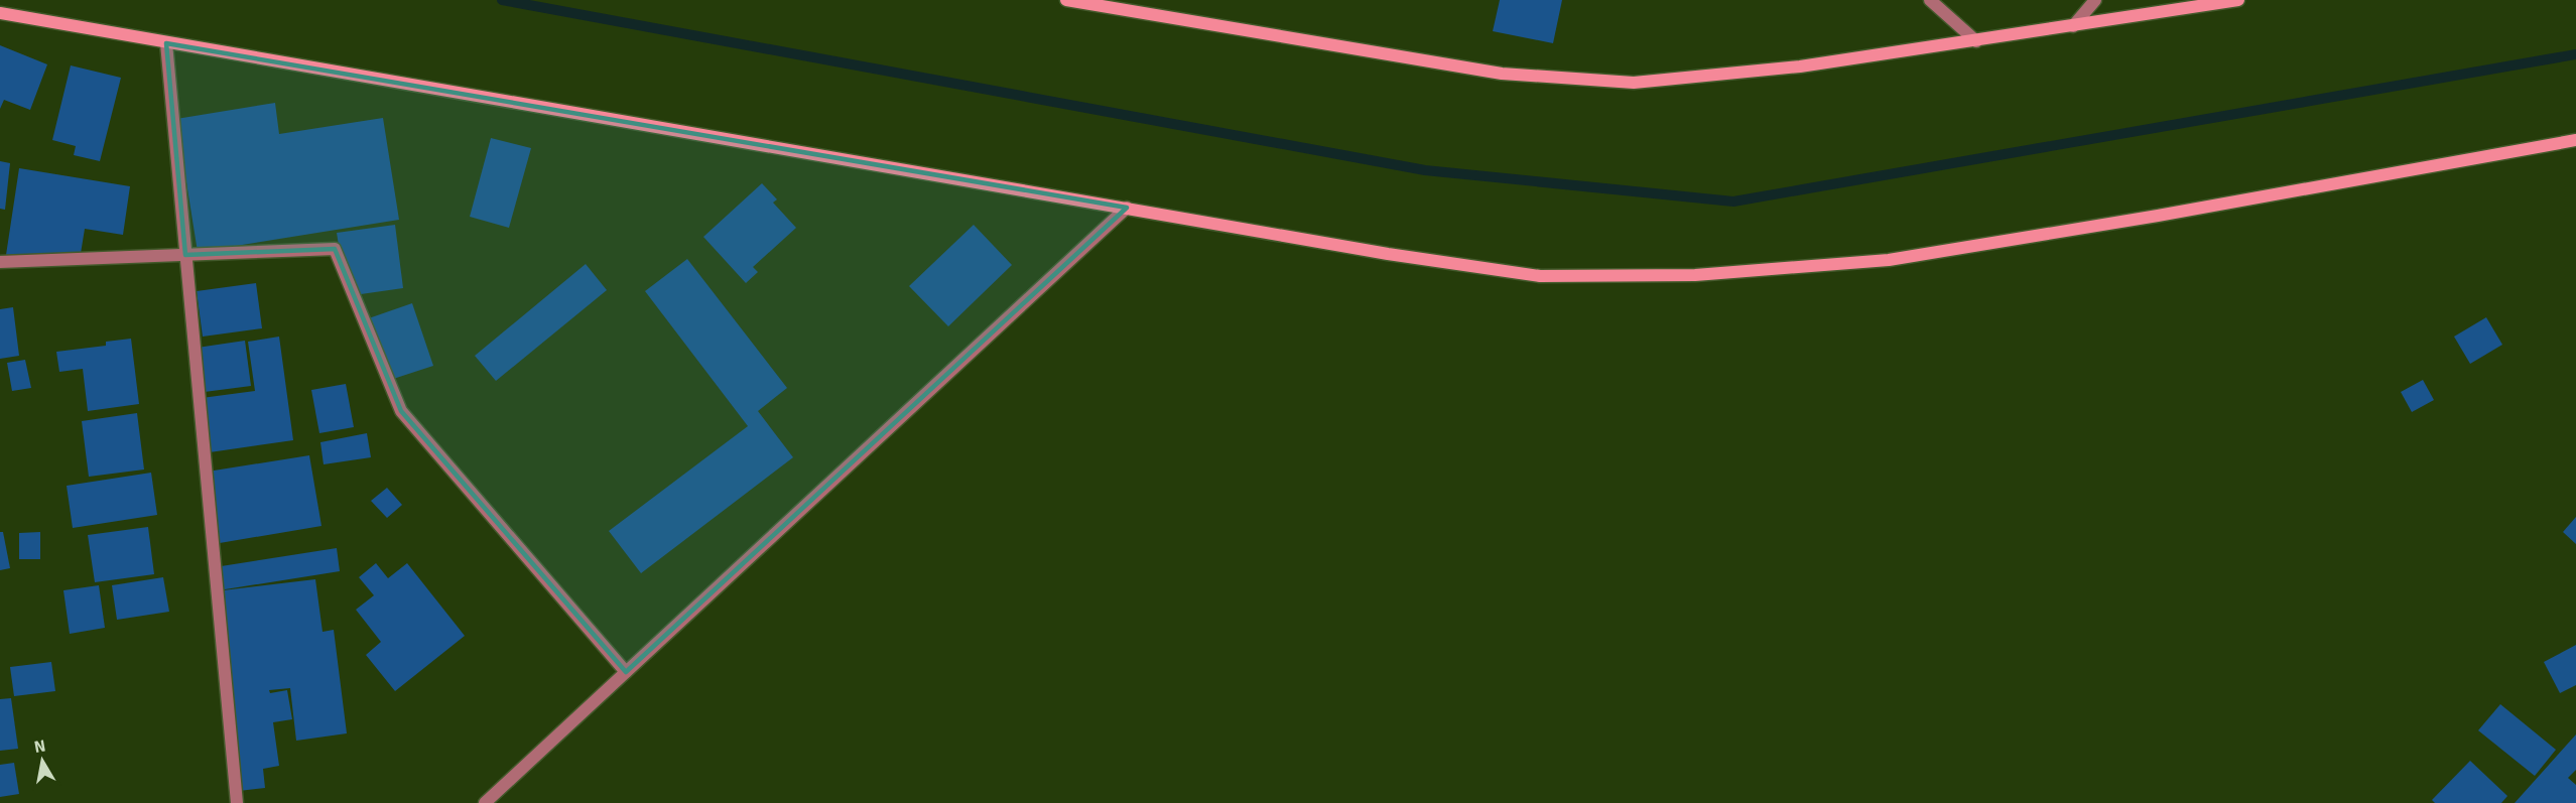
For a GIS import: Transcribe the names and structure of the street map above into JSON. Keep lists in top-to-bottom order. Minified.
{"north":"top"}
